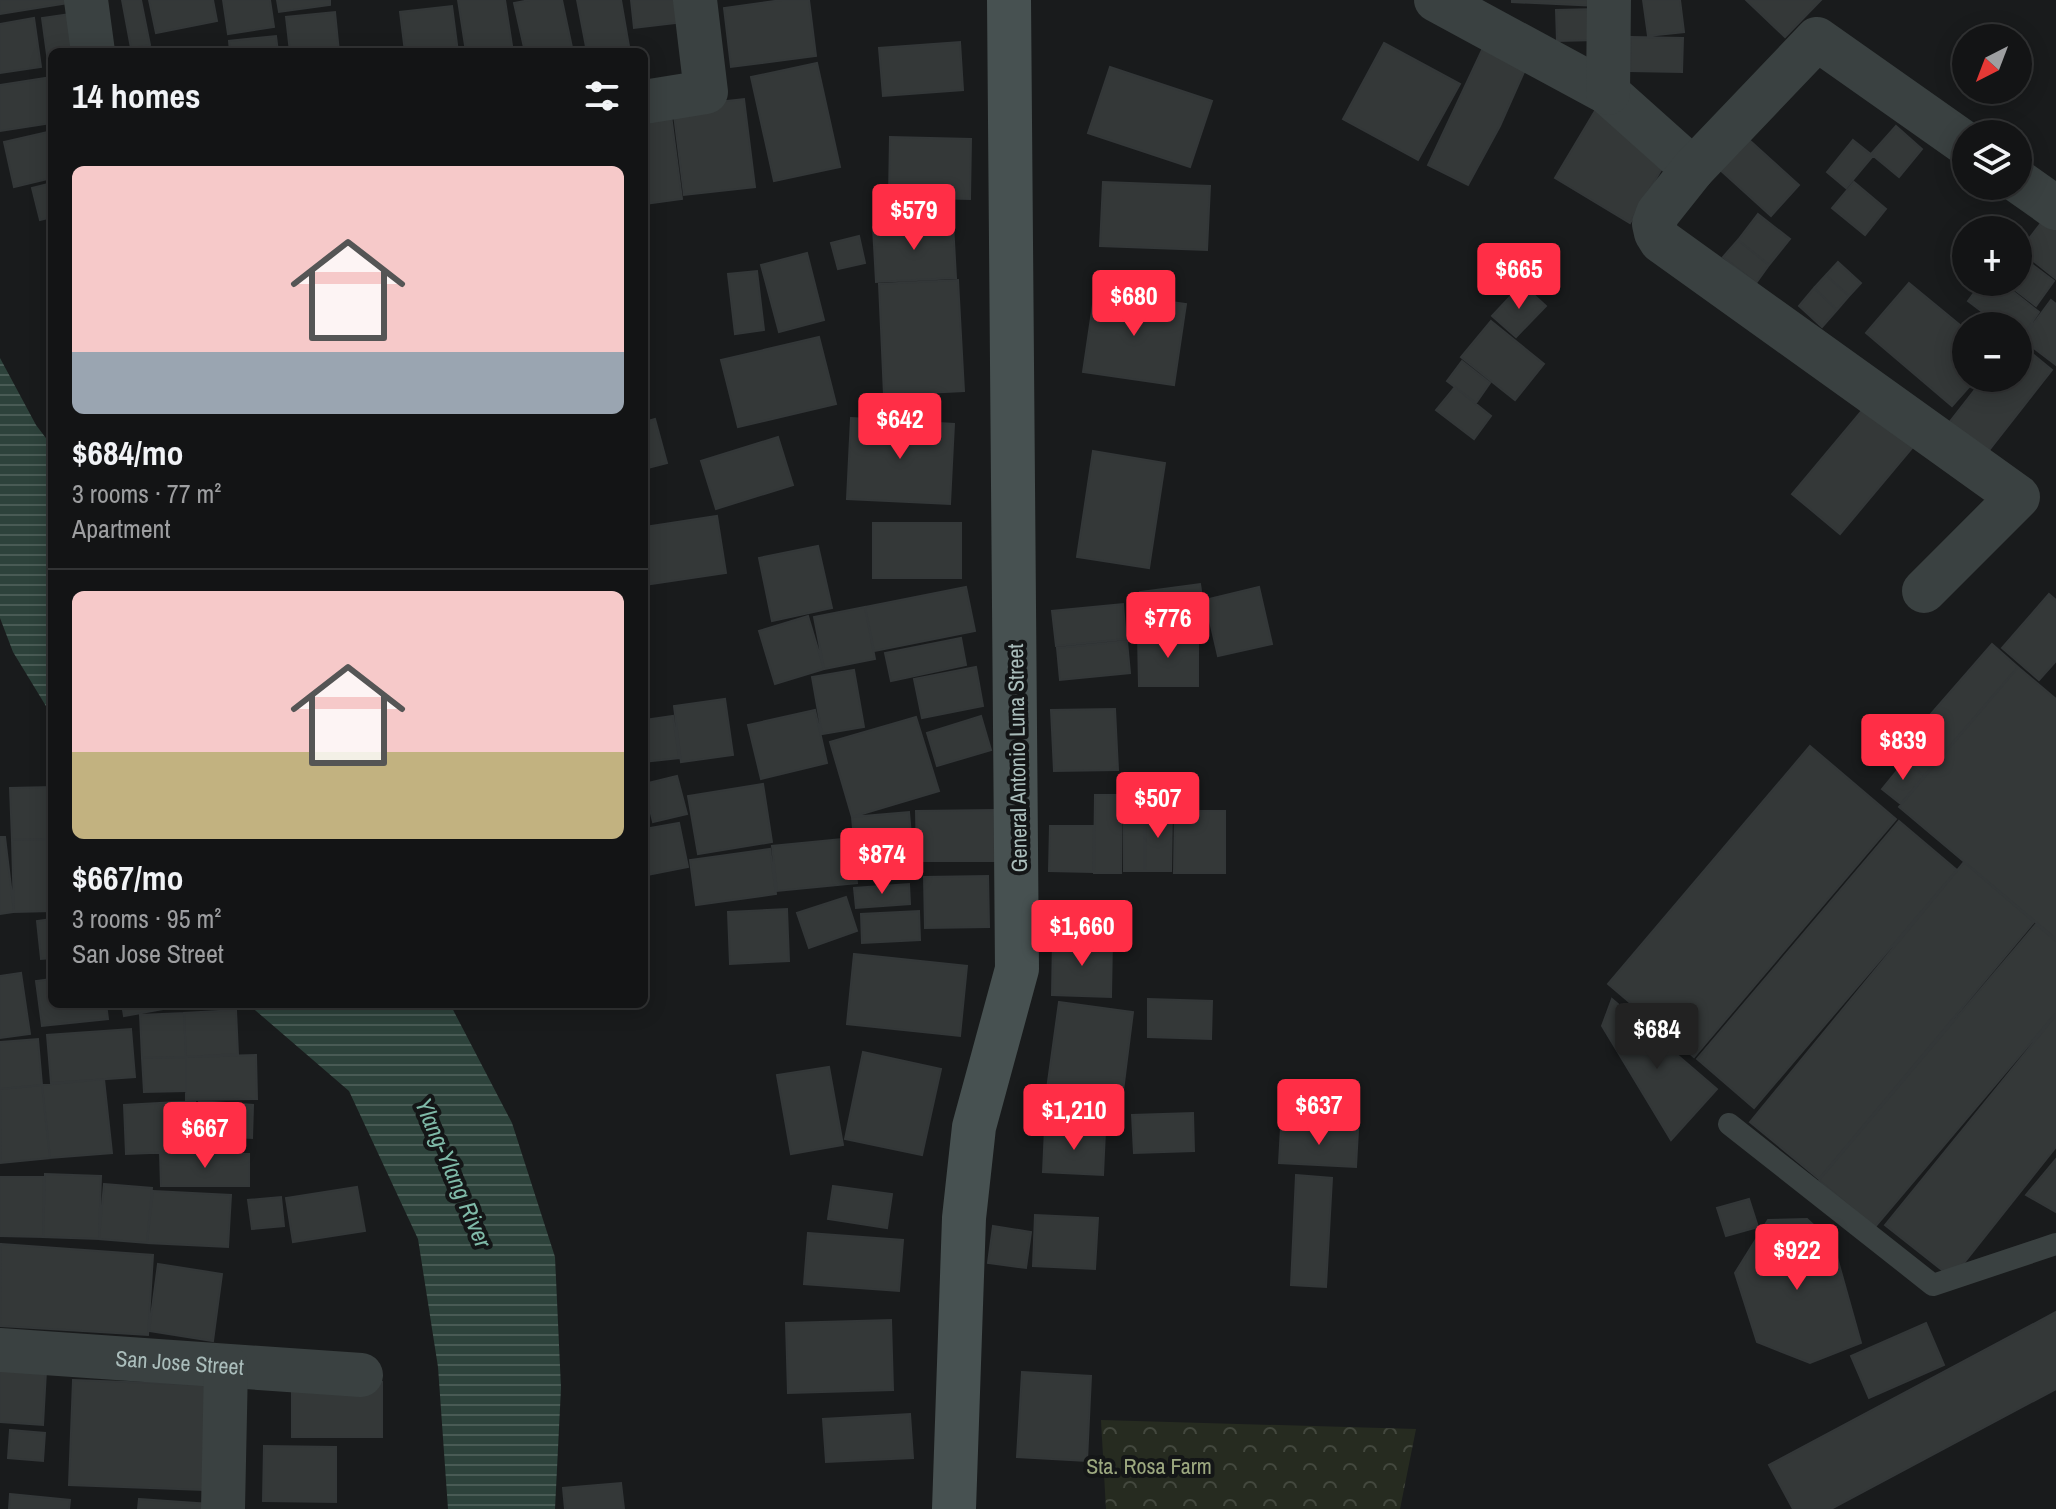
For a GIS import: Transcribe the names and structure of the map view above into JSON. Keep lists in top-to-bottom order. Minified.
{"streets":{"main road":["General Antonio Luna Street"],"street":["San Jose Street"]},"water":["Ylang-Ylang River"],"parks":["Sta. Rosa Farm"],"north":"bottom left","page":{"map_buttons":["+","−"],"heading":"14 homes","list":[{"name":"$684/mo","note":"3 rooms · 77 m² · Apartment"},{"name":"$667/mo","note":"3 rooms · 95 m² · San Jose Street"}],"price":["$579","$665","$680","$642","$776","$839","$507","$874","$1,660","$684","$637","$1,210","$667","$922"]}}
